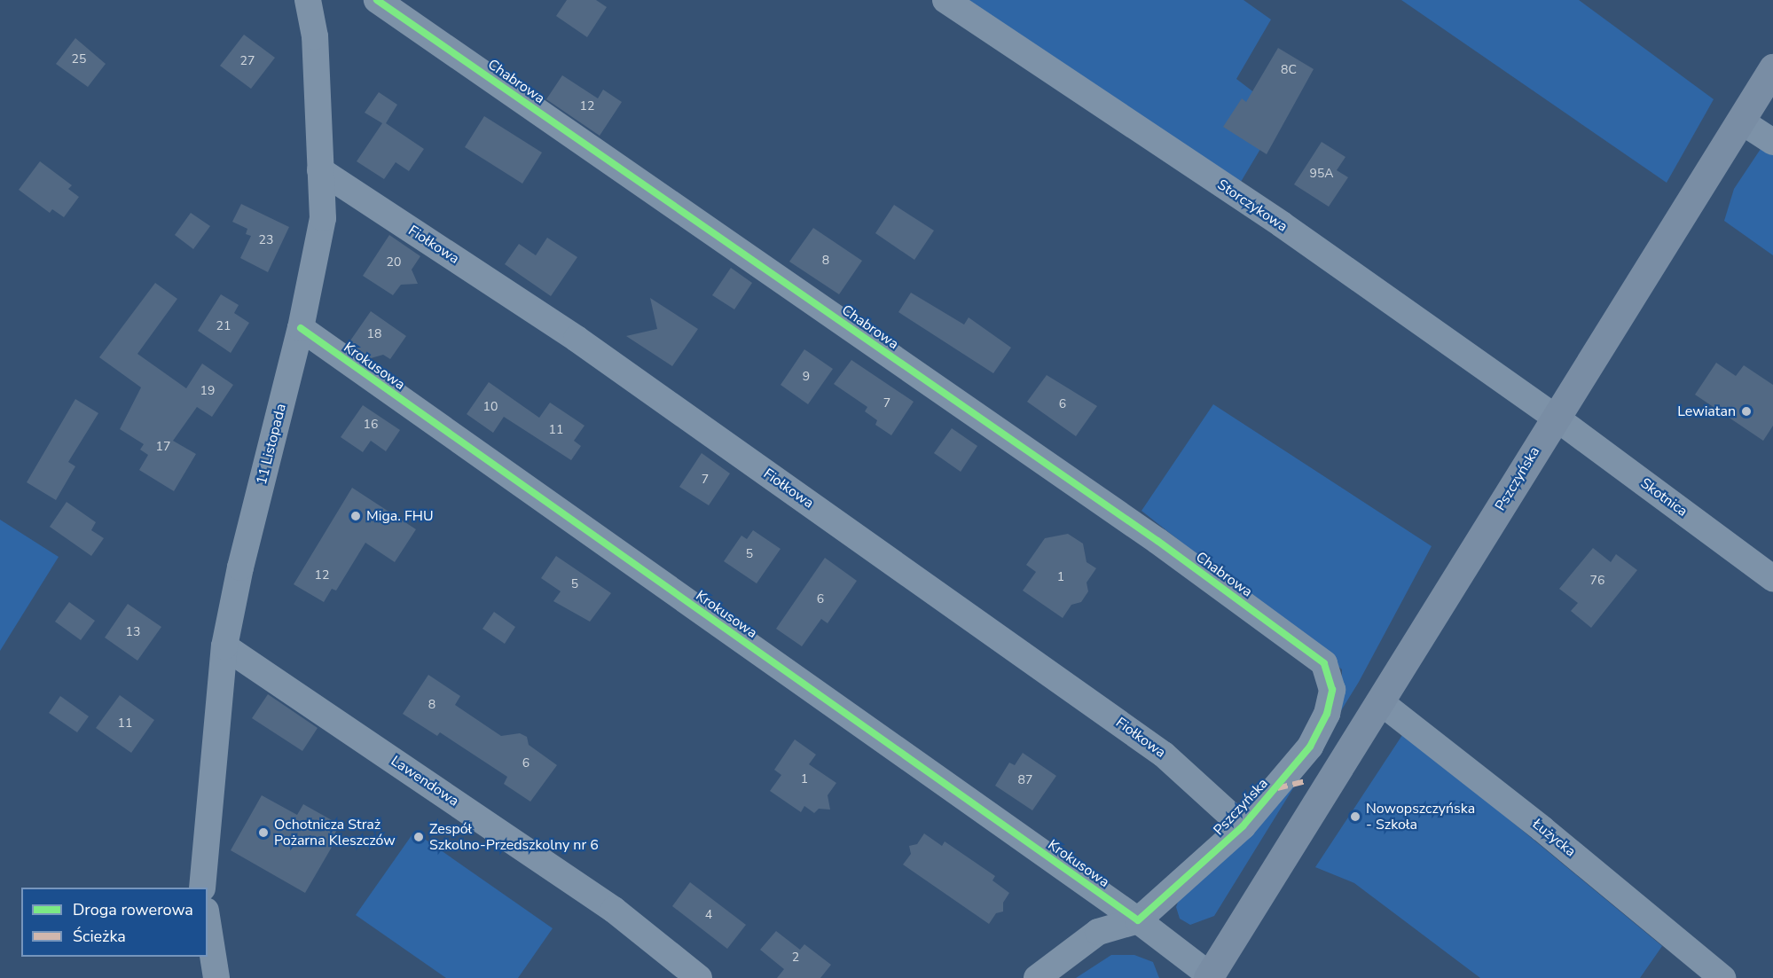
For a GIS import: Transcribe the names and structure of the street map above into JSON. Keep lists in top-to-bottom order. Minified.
{"streets":{"main road":["Pszczyńska"],"street":["Chabrowa","Storczykowa","Fiołkowa","Krokusowa","11 Listopada","Skotnica","Lawendowa","Łużycka"]},"crossings":[["Chabrowa","Pszczyńska"],["Storczykowa","Pszczyńska"],["Storczykowa","Skotnica"],["Fiołkowa","11 Listopada"],["Fiołkowa","Pszczyńska"],["Krokusowa","11 Listopada"],["Krokusowa","Pszczyńska"],["11 Listopada","Lawendowa"],["Pszczyńska","Skotnica"],["Pszczyńska","Łużycka"]],"places":["Lewiatan","Miga. FHU","Nowopszczyńska - Szkoła","Ochotnicza Straż Pożarna Kleszczów","Zespół Szkolno-Przedszkolny nr 6"],"house_numbers":["25","27","8C","12","95A","23","8","20","21","18","9","19","7","6","10","16","11","17","7","5","12","1","76","5","6","13","8","11","6","1","87","4","2"],"legend":["Droga rowerowa","Ścieżka"]}
